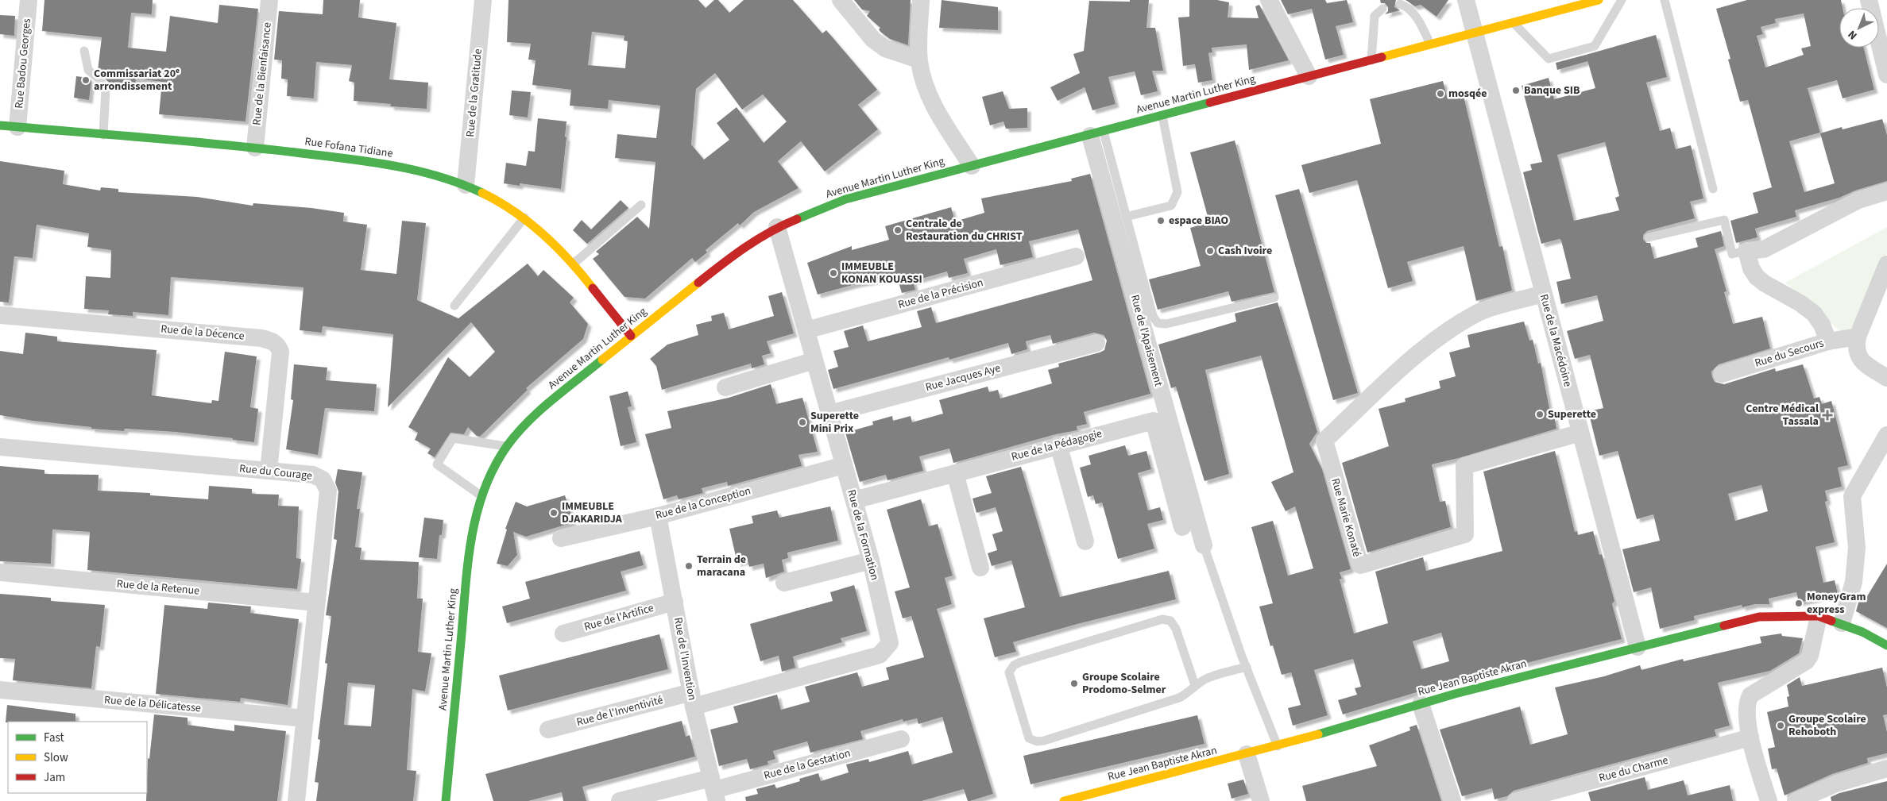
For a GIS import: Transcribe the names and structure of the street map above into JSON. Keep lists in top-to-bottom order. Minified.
{"streets":{"street":["Rue Badou Georges","Rue de la Bienfaisance","Rue de la Gratitude","Avenue Martin Luther King","Rue Fofana Tidiane","Rue de la Précision","Rue de la Décence","Rue de l'Apaisement","Rue de la Macédoine","Rue du Secours","Rue Jacques Aye","Rue de la Pédagogie","Rue du Courage","Rue de la Conception","Rue Marie Konaté","Rue de la Formation","Rue de la Retenue","Rue de l'Artifice","Rue de l'Invention","Rue Jean Baptiste Akran","Rue de la Délicatesse","Rue de l'Inventivité","Rue de la Gestation","Rue du Charme"]},"crossings":[["Rue Badou Georges","Rue Fofana Tidiane"],["Rue de la Bienfaisance","Rue Fofana Tidiane"],["Rue de la Gratitude","Rue Fofana Tidiane"],["Avenue Martin Luther King","Rue Fofana Tidiane"],["Avenue Martin Luther King","Rue de l'Apaisement"],["Avenue Martin Luther King","Rue de la Macédoine"],["Avenue Martin Luther King","Rue de la Formation"],["Rue de la Précision","Rue de la Formation"],["Rue de la Décence","Rue du Courage"],["Rue de la Macédoine","Rue Marie Konaté"],["Rue de la Macédoine","Rue Jean Baptiste Akran"],["Rue Jacques Aye","Rue de la Formation"],["Rue de la Pédagogie","Rue de la Formation"],["Rue du Courage","Rue de la Retenue"],["Rue du Courage","Rue de la Délicatesse"],["Rue de la Conception","Rue de la Formation"],["Rue de la Conception","Rue de l'Invention"],["Rue de la Formation","Rue de l'Invention"],["Rue de la Formation","Rue de l'Inventivité"],["Rue de l'Artifice","Rue de l'Invention"],["Rue de l'Invention","Rue de l'Inventivité"],["Rue de l'Invention","Rue de la Gestation"]],"places":{"other":["Commissariat 20ᵉ arrondissement","Banque SIB","mosqée","espace BIAO","Centrale de Restauration du CHRIST","Cash Ivoire","IMMEUBLE KONAN KOUASSI","Superette","Superette Mini Prix","IMMEUBLE DJAKARIDJA","Terrain de maracana","MoneyGram express","Groupe Scolaire Prodomo-Selmer","Groupe Scolaire Rehoboth"],"health":["Centre Médical Tassala"]},"legend":["Fast","Slow","Jam"],"north":"bottom left"}
